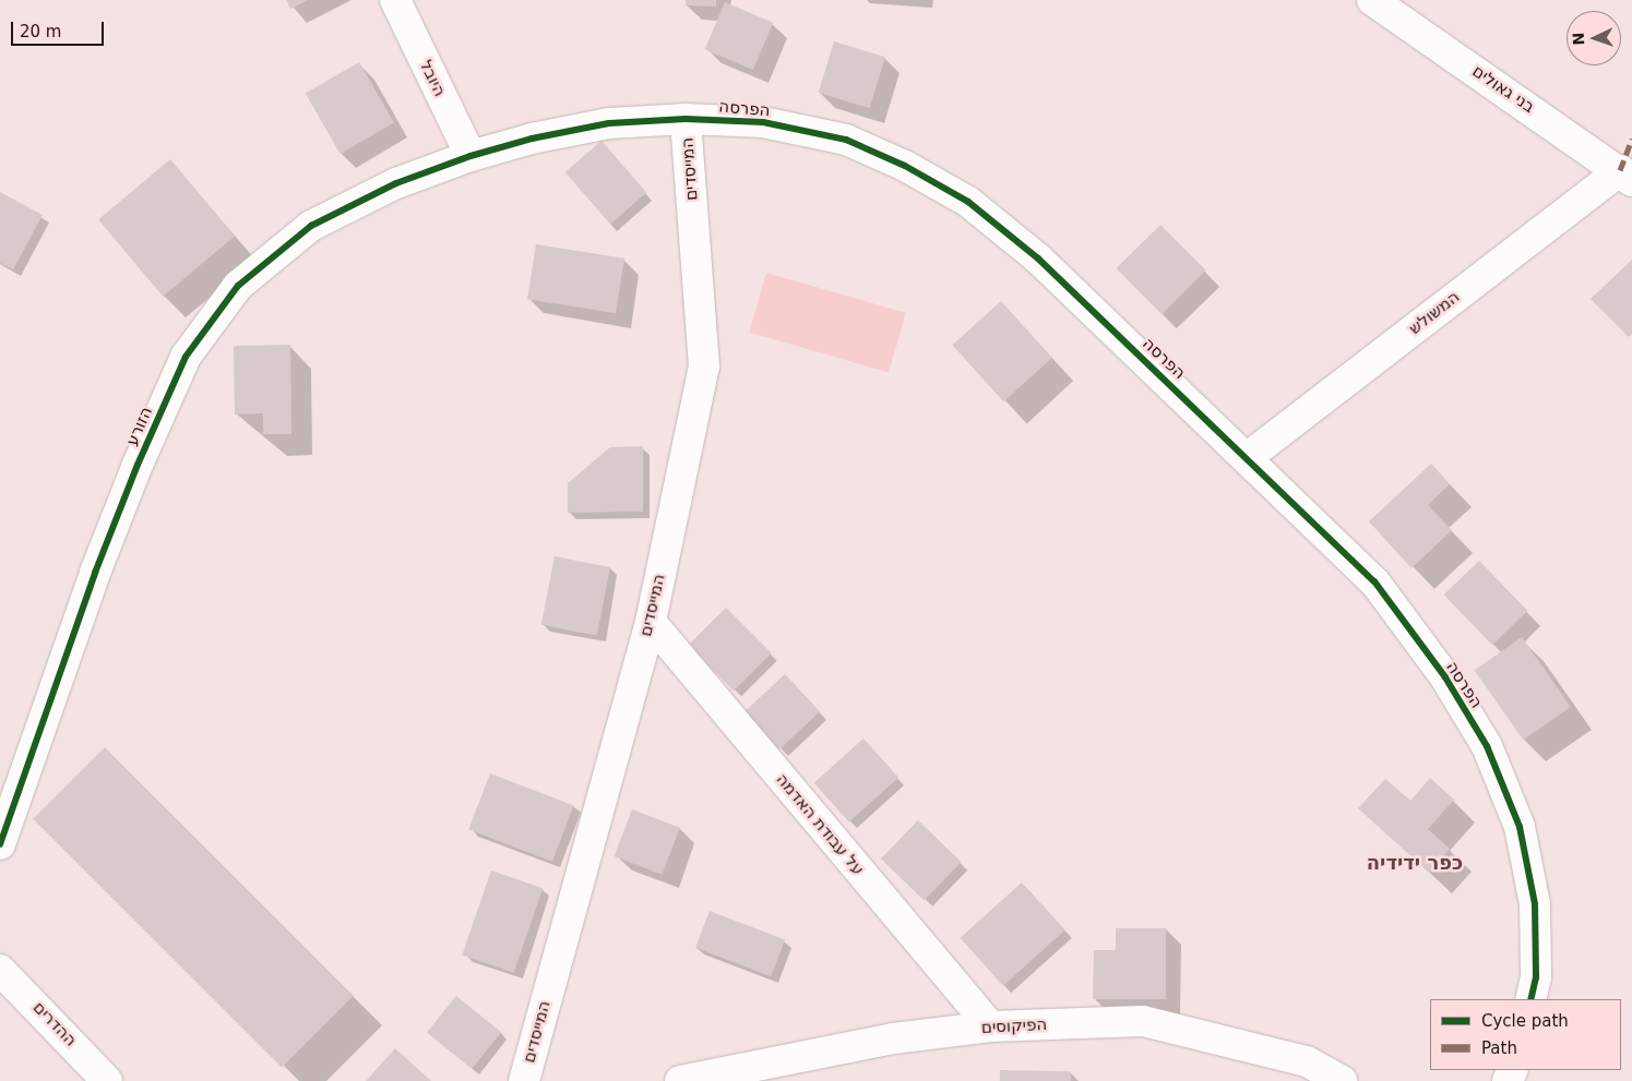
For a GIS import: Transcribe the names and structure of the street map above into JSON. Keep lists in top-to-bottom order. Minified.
{"streets":{"street":["היובל","בני גאולים","הפרסה","המייסדים","המשולש","הזורע","על עבודת האדמה","ההדרים","הפיקוסים"]},"crossings":[["היובל","הפרסה"],["היובל","הזורע"],["בני גאולים","המשולש"],["הפרסה","המייסדים"],["הפרסה","המשולש"],["הפרסה","הזורע"],["המייסדים","על עבודת האדמה"],["על עבודת האדמה","הפיקוסים"]],"districts":["כפר ידידיה"],"legend":["Cycle path","Path"],"scale_bar":"20 m","north":"left"}
